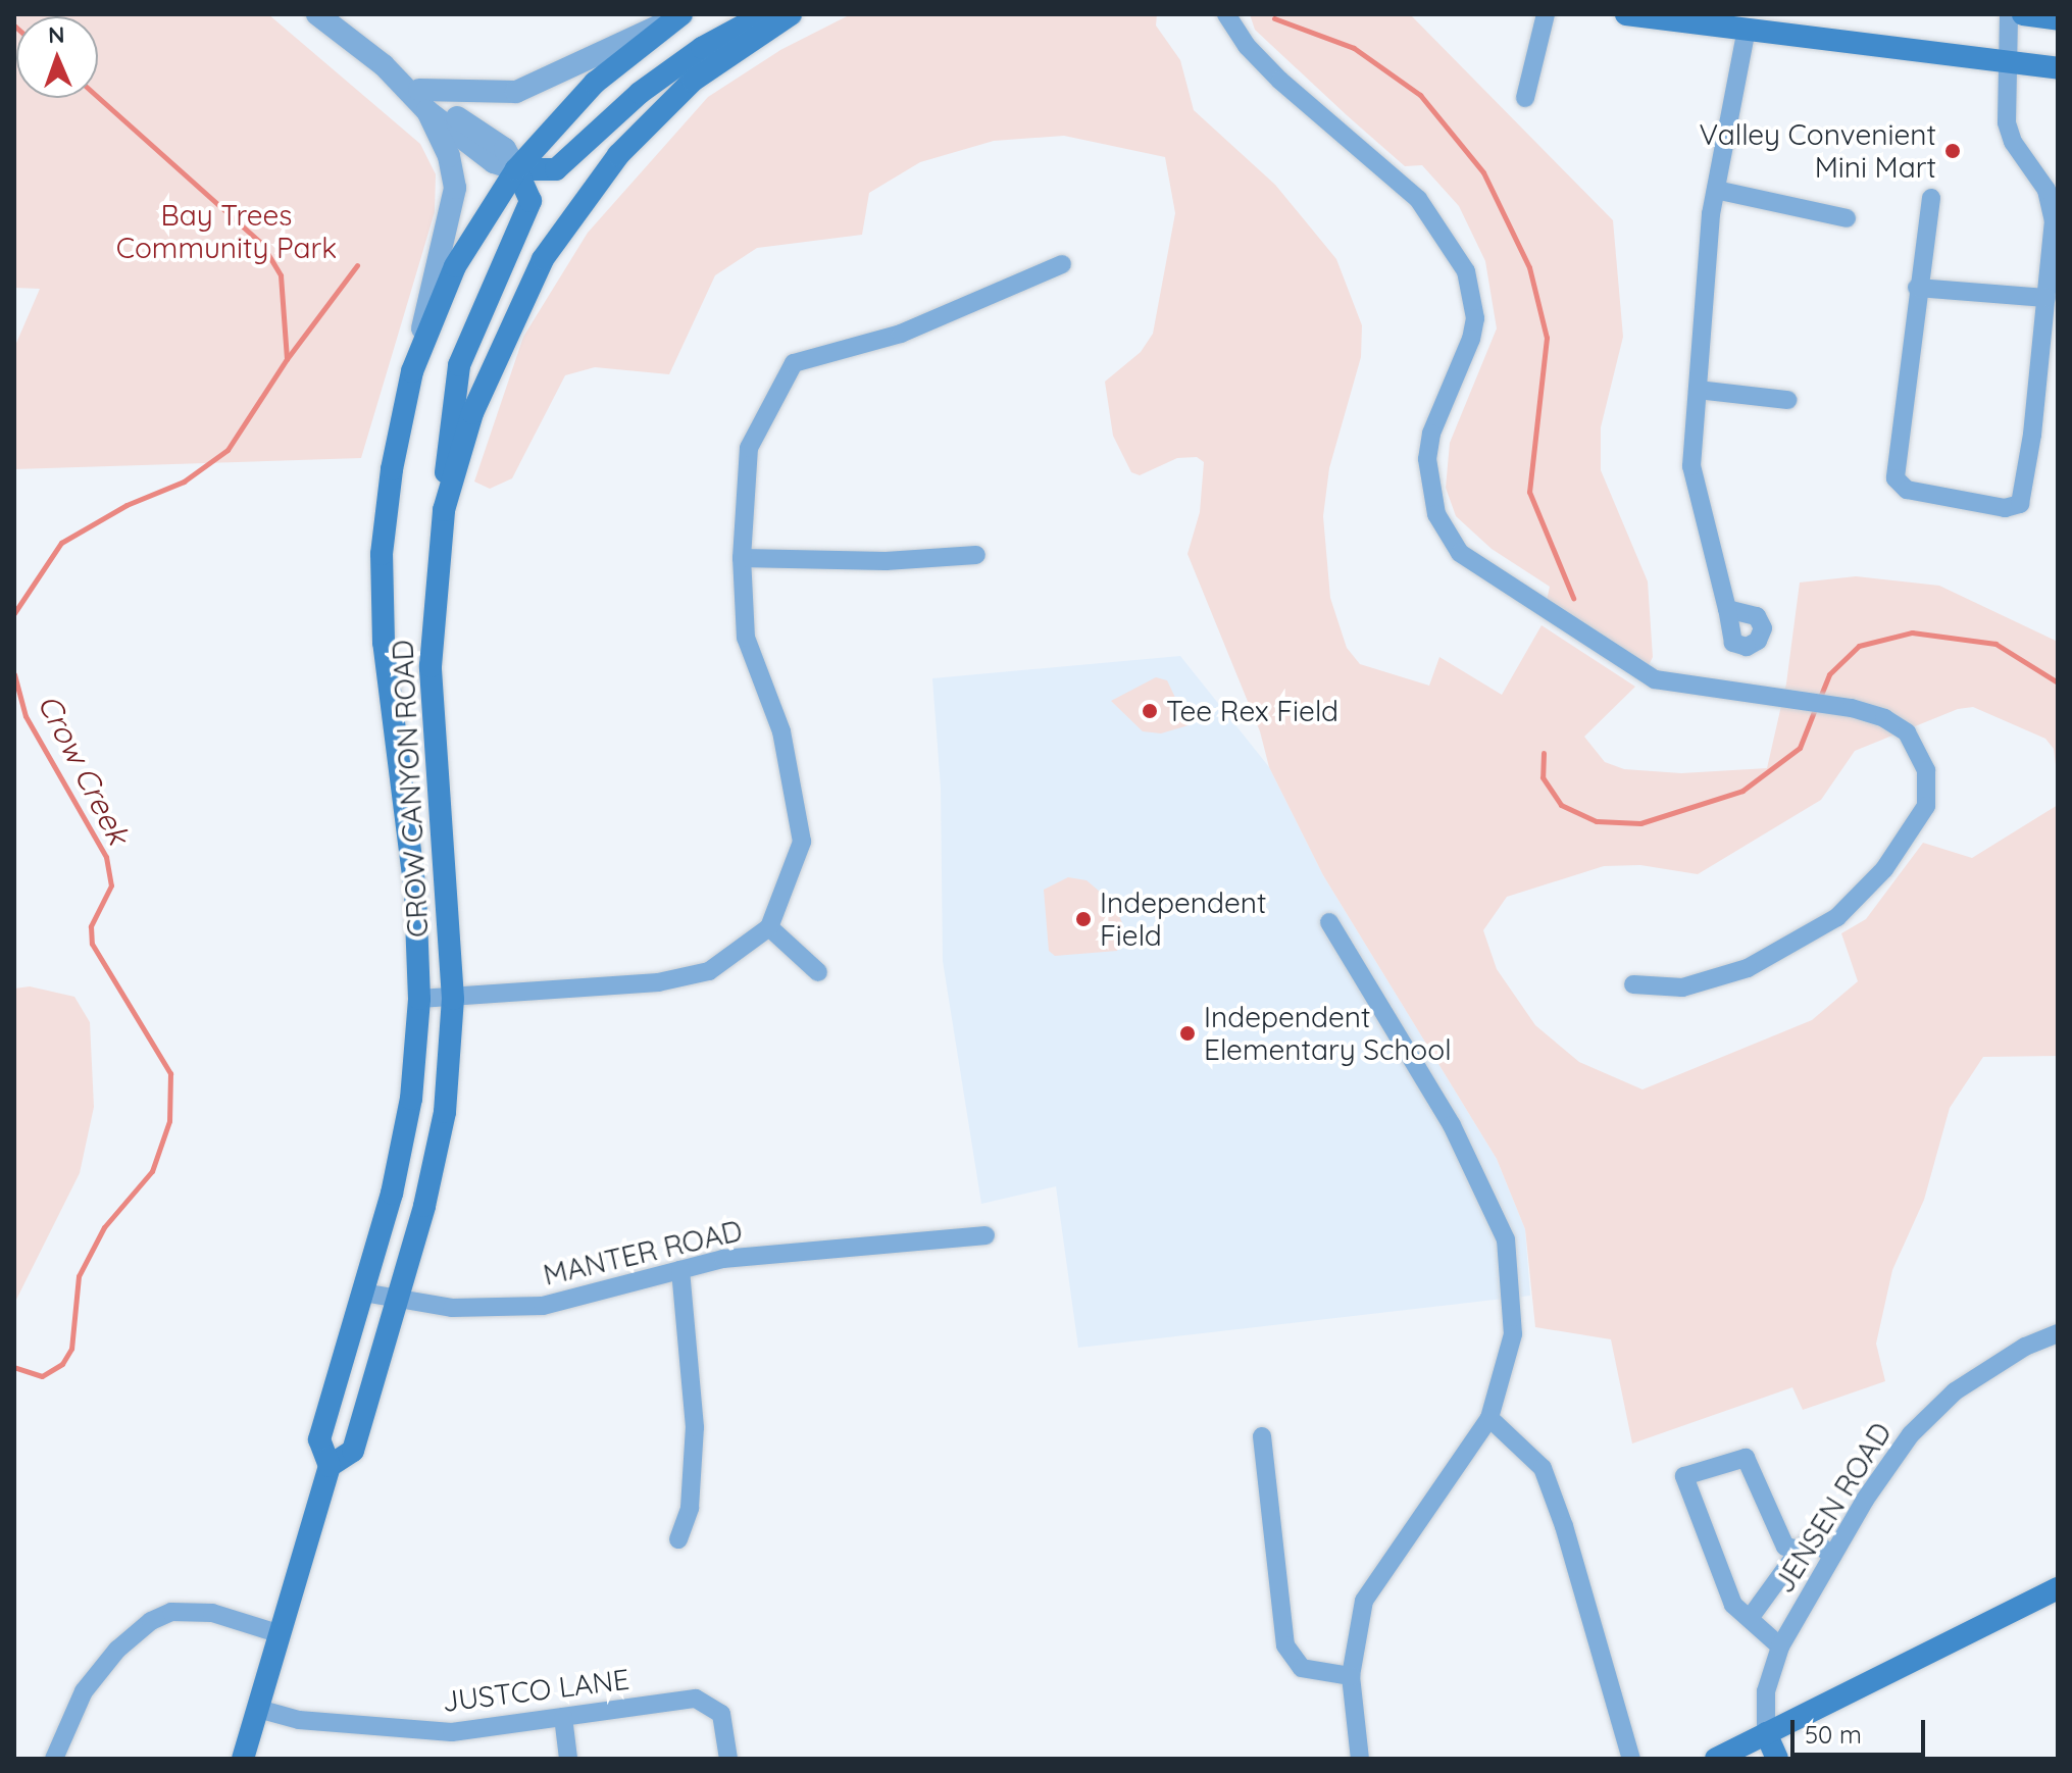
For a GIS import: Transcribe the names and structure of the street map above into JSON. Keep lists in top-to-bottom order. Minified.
{"streets":{"main road":["CROW CANYON ROAD"],"street":["MANTER ROAD","JENSEN ROAD","JUSTCO LANE"]},"crossings":[["CROW CANYON ROAD","MANTER ROAD"],["CROW CANYON ROAD","JUSTCO LANE"]],"water":["Crow Creek"],"parks":["Bay Trees Community Park"],"places":["Valley Convenient Mini Mart","Tee Rex Field","Independent Field","Independent Elementary School"],"scale_bar":"50 m","north":"top"}
